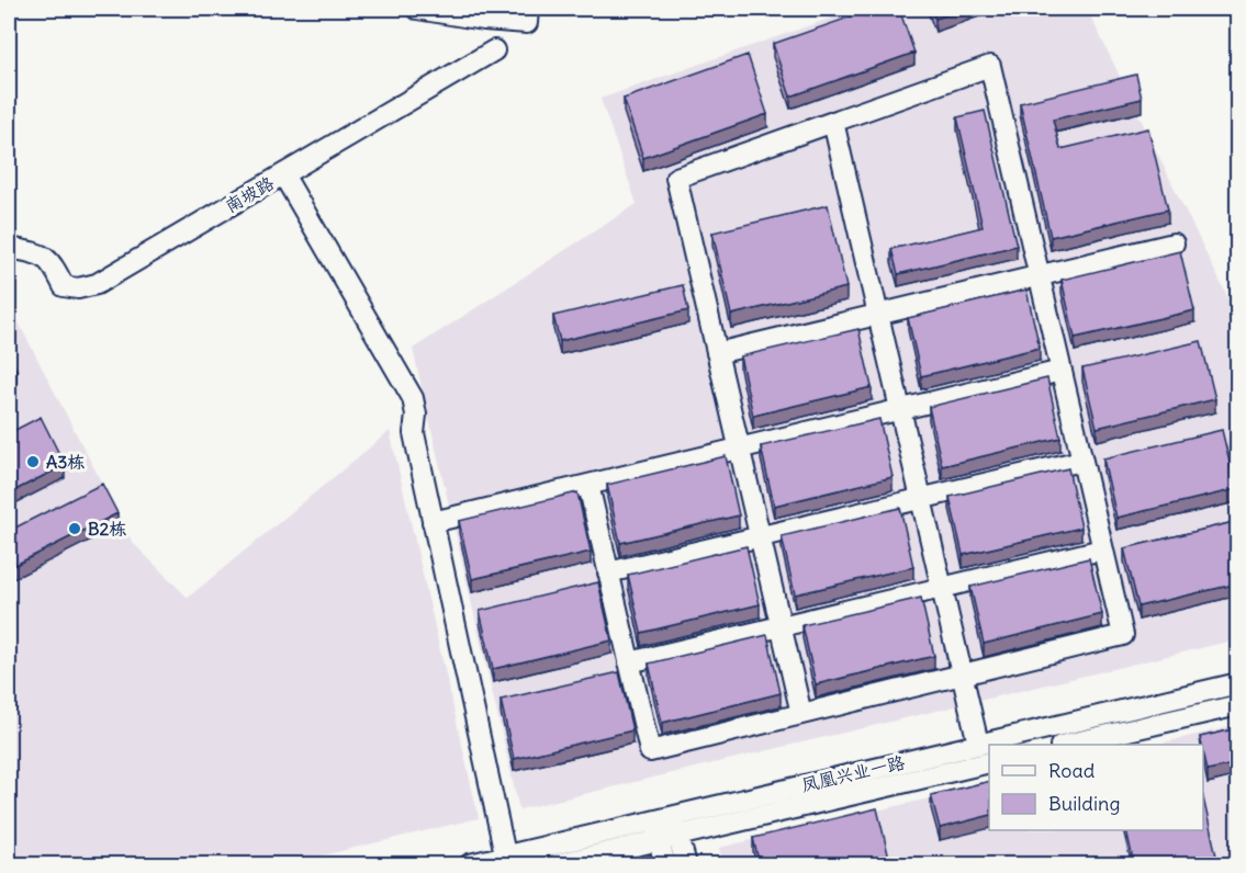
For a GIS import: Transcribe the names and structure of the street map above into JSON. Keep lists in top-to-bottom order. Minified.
{"streets":{"street":["南坡路","凤凰兴业一路"]},"places":["A3栋","B2栋"],"legend":["Road","Building"]}
